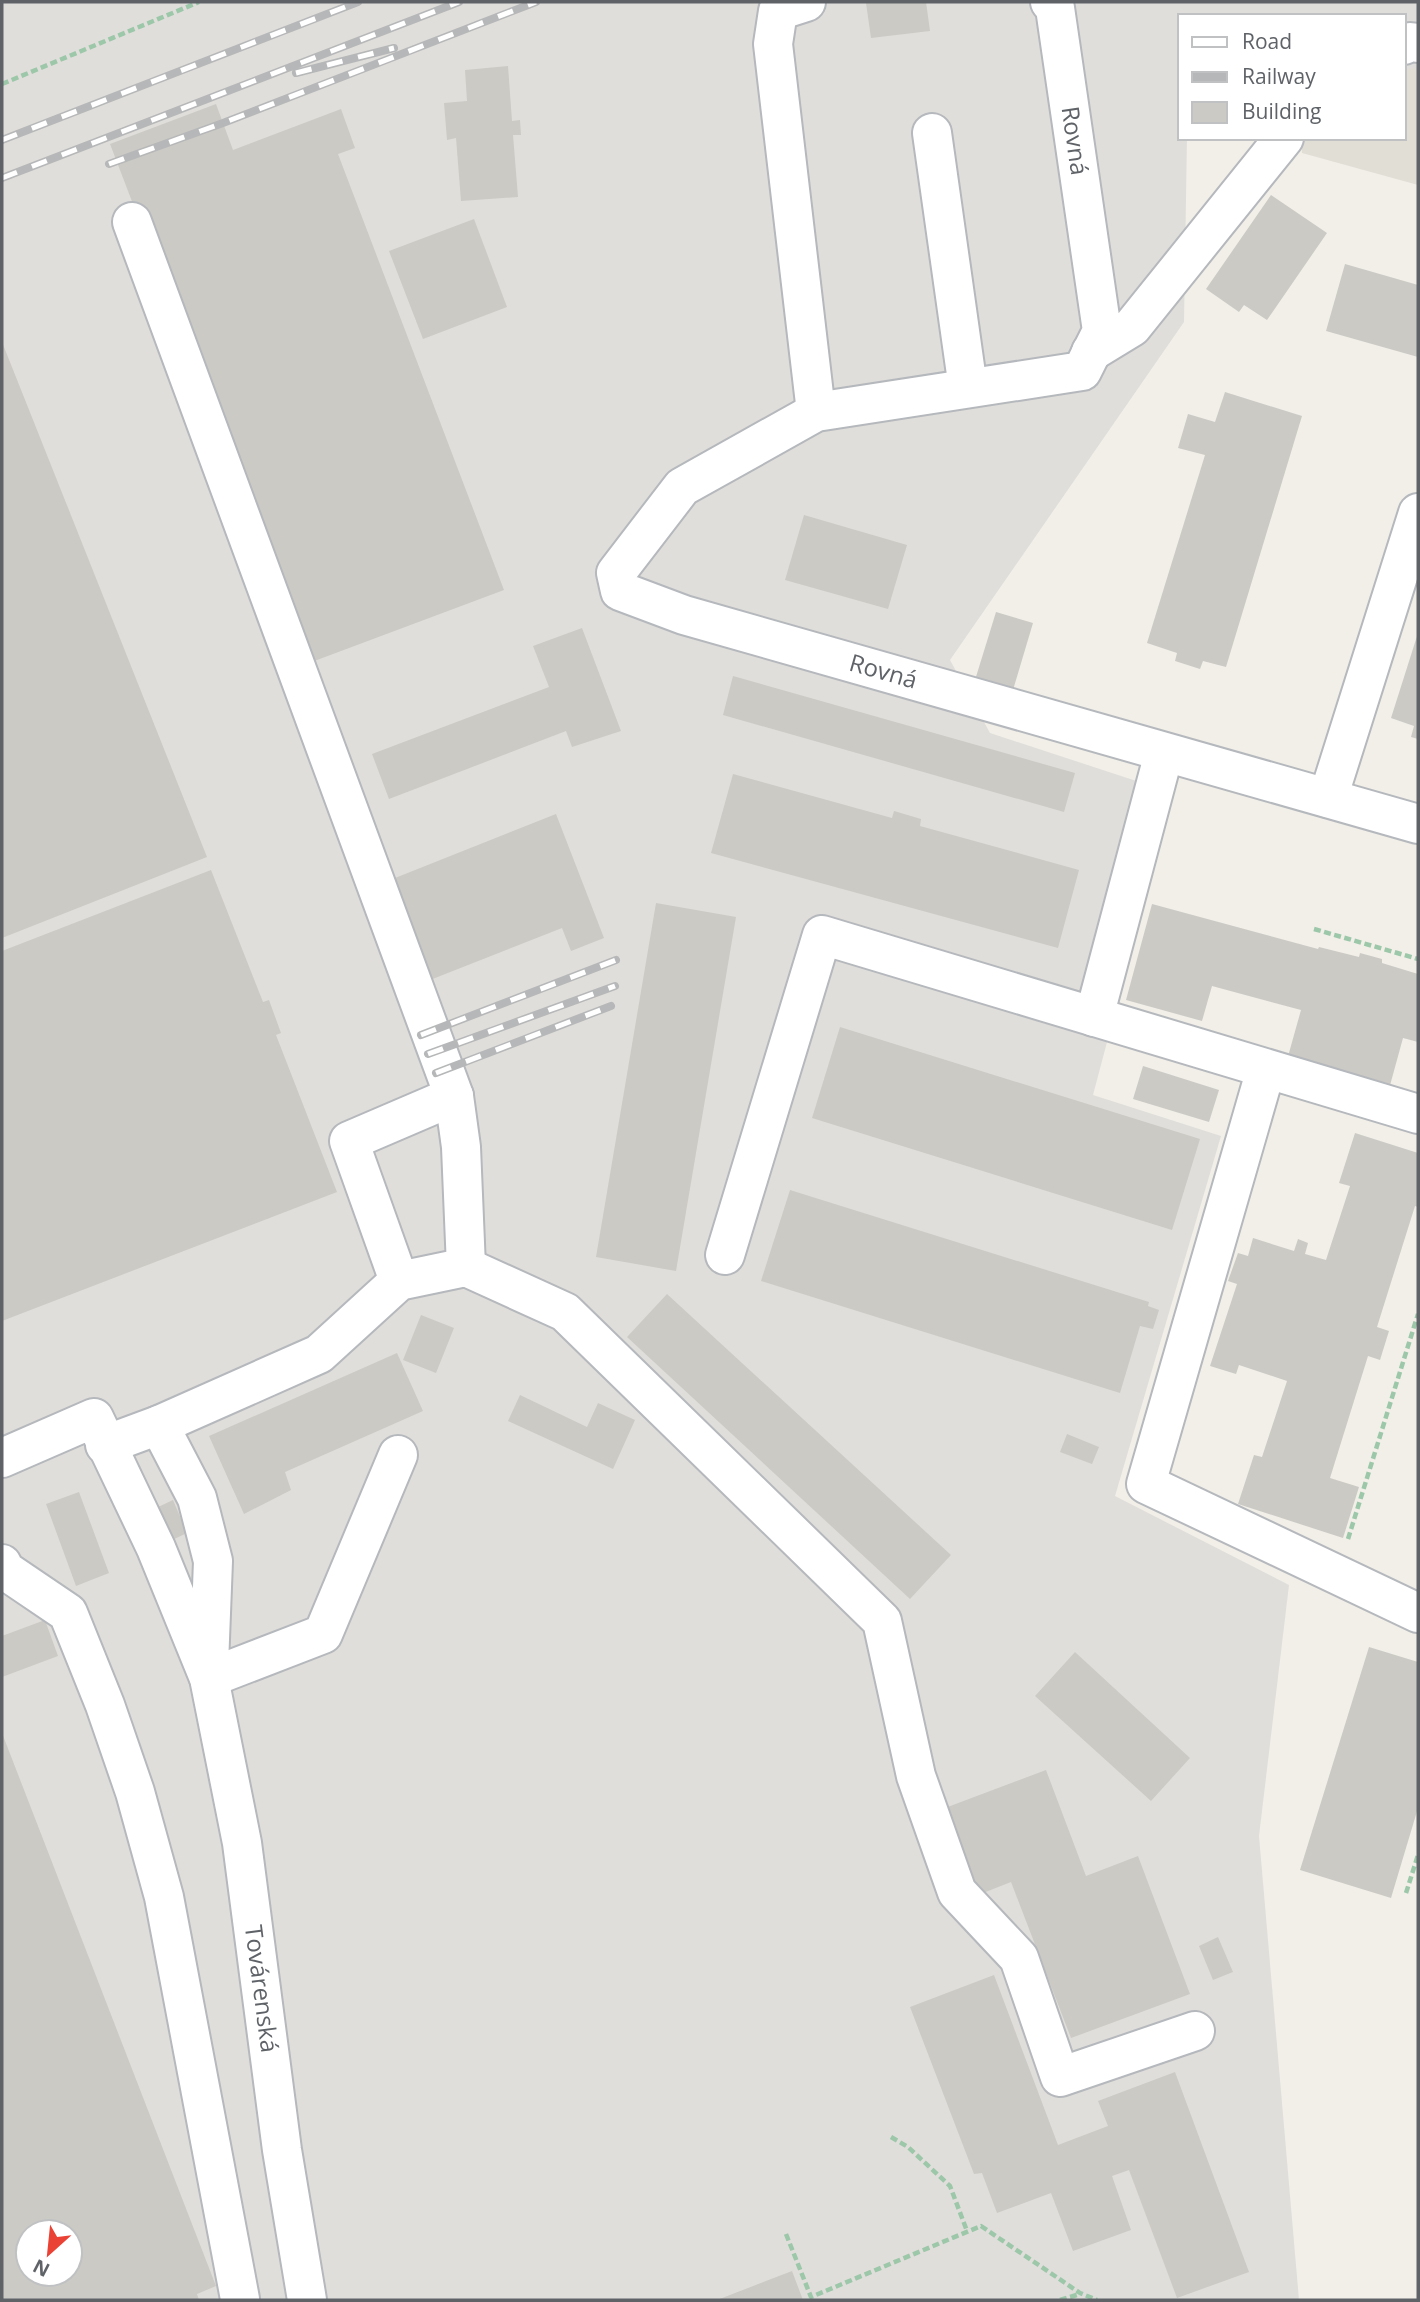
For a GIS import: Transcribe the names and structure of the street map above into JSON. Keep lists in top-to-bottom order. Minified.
{"streets":{"street":["Rovná","Továrenská"]},"legend":["Road","Railway","Building"],"north":"bottom left"}
